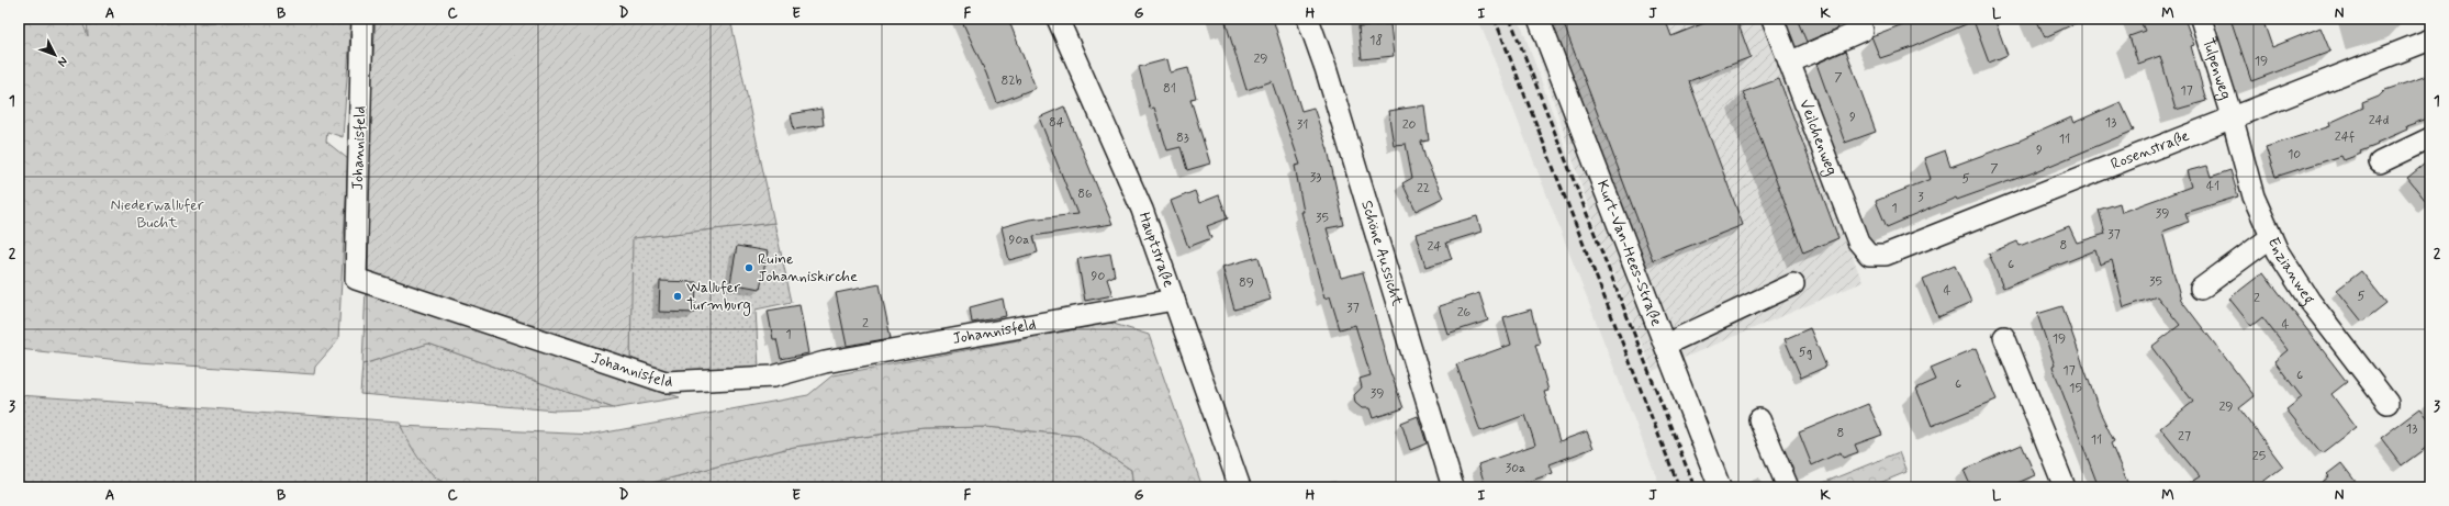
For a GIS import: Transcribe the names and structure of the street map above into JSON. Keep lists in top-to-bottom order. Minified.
{"streets":{"street":["Tulpenweg","Veilchenweg","Johannisfeld","Rosenstraße","Hauptstraße","Schöne Aussicht","Kurt-Van-Hees-Straße","Enzianweg"]},"crossings":[["Tulpenweg","Rosenstraße"],["Tulpenweg","Enzianweg"],["Veilchenweg","Rosenstraße"],["Johannisfeld","Hauptstraße"],["Rosenstraße","Enzianweg"]],"parks":["Niederwallufer Bucht"],"places":["Ruine Johanniskirche","Wallufer Turmburg"],"house_numbers":["18","29","19","7","82b","81","17","9","24d","84","13","31","20","24f","83","11","9","10","7","33","5","41","22","86","3","1","39","35","37","90a","8","24","6","90","35","89","4","5","2","37","26","2","4","1","19","5g","17","6","6","15","39","29","13","8","27","11","25","30a"],"north":"bottom right","grid":{"columns":["A","B","C","D","E","F","G","H","I","J","K","L","M","N"],"rows":["1","2","3"]}}
